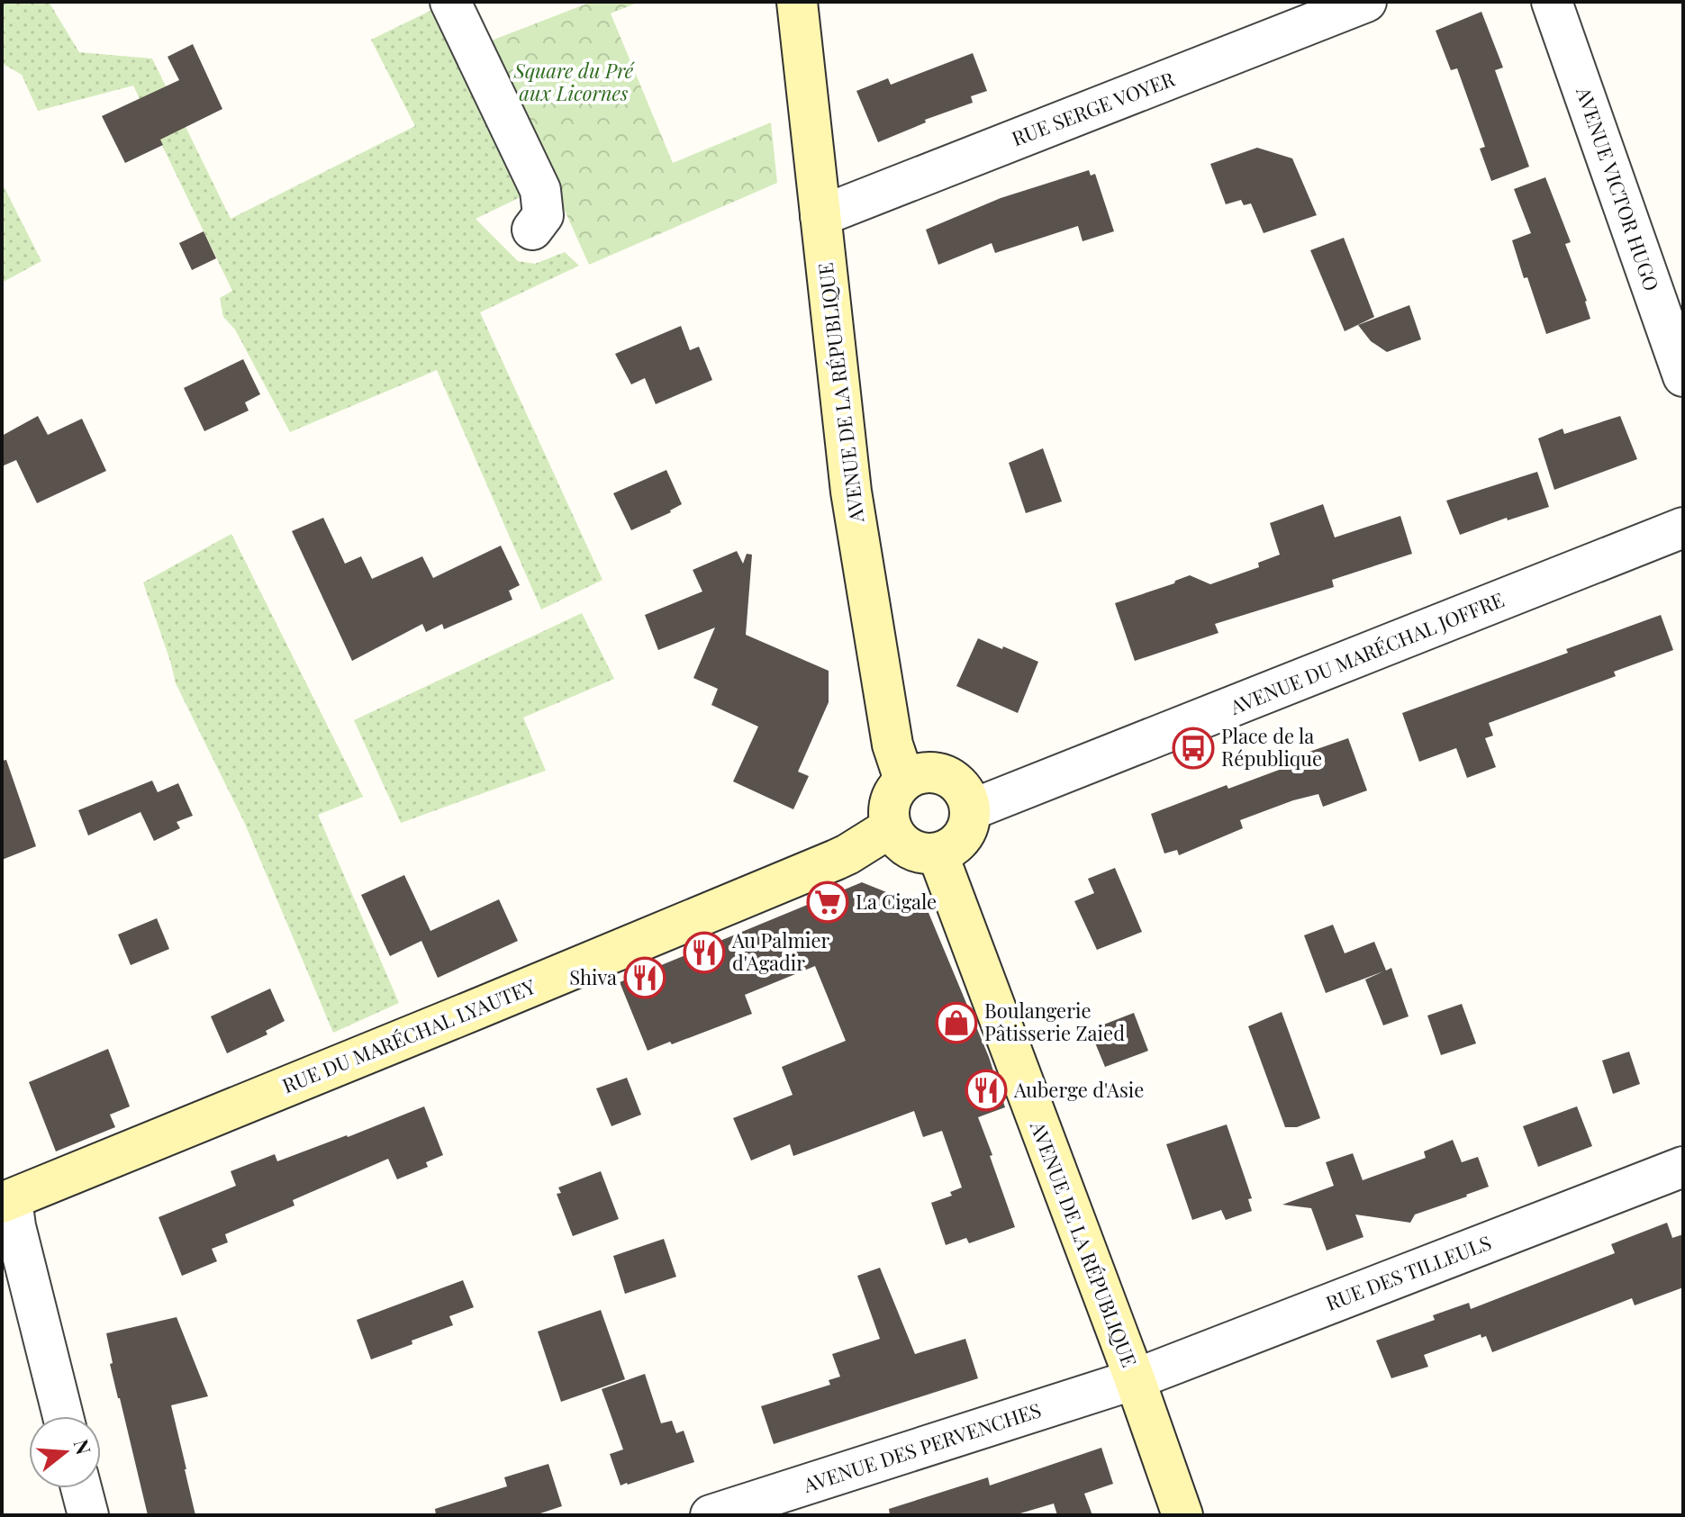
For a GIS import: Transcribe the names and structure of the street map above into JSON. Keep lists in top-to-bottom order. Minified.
{"streets":{"main road":["AVENUE DE LA RÉPUBLIQUE","RUE DU MARÉCHAL LYAUTEY"],"street":["RUE SERGE VOYER","AVENUE VICTOR HUGO","AVENUE DU MARÉCHAL JOFFRE","RUE DES TILLEULS","AVENUE DES PERVENCHES"]},"crossings":[["RUE SERGE VOYER","AVENUE DE LA RÉPUBLIQUE"],["AVENUE DE LA RÉPUBLIQUE","AVENUE DU MARÉCHAL JOFFRE"],["AVENUE DE LA RÉPUBLIQUE","RUE DU MARÉCHAL LYAUTEY"],["AVENUE DE LA RÉPUBLIQUE","RUE DES TILLEULS"],["AVENUE DE LA RÉPUBLIQUE","AVENUE DES PERVENCHES"],["AVENUE DU MARÉCHAL JOFFRE","RUE DU MARÉCHAL LYAUTEY"],["RUE DES TILLEULS","AVENUE DES PERVENCHES"]],"parks":["Square du Pré aux Licornes"],"places":{"bus stop":["Place de la République"],"supermarket":["La Cigale"],"restaurant":["Au Palmier d'Agadir","Shiva","Auberge d'Asie"],"shop":["Boulangerie Pâtisserie Zaied"]},"north":"right"}
